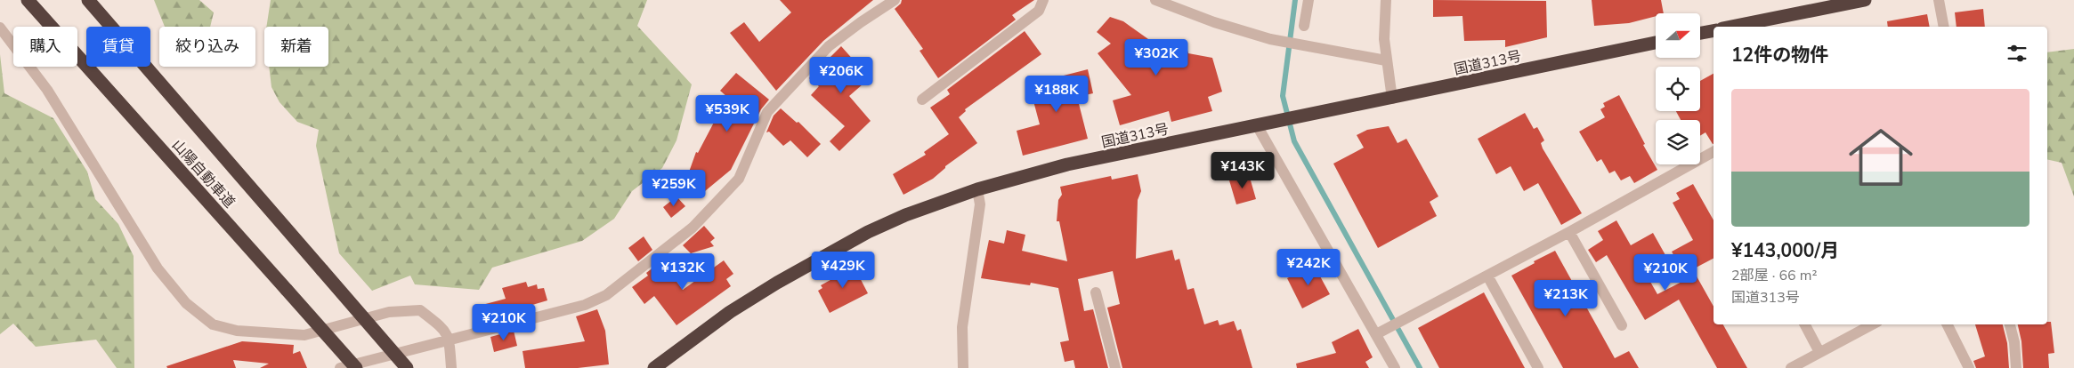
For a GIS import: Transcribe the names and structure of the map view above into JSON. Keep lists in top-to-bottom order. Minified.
{"streets":{"highway":["国道313号","山陽自動車道"]},"north":"right","page":{"chip":["購入","賃貸","絞り込み","新着"],"heading":"12件の物件","price":["¥302K","¥206K","¥188K","¥539K","¥143K","¥259K","¥242K","¥429K","¥132K","¥210K","¥213K","¥210K"],"list":[{"name":"¥143,000/月","note":"2部屋 · 66 m² · 国道313号"}]}}
